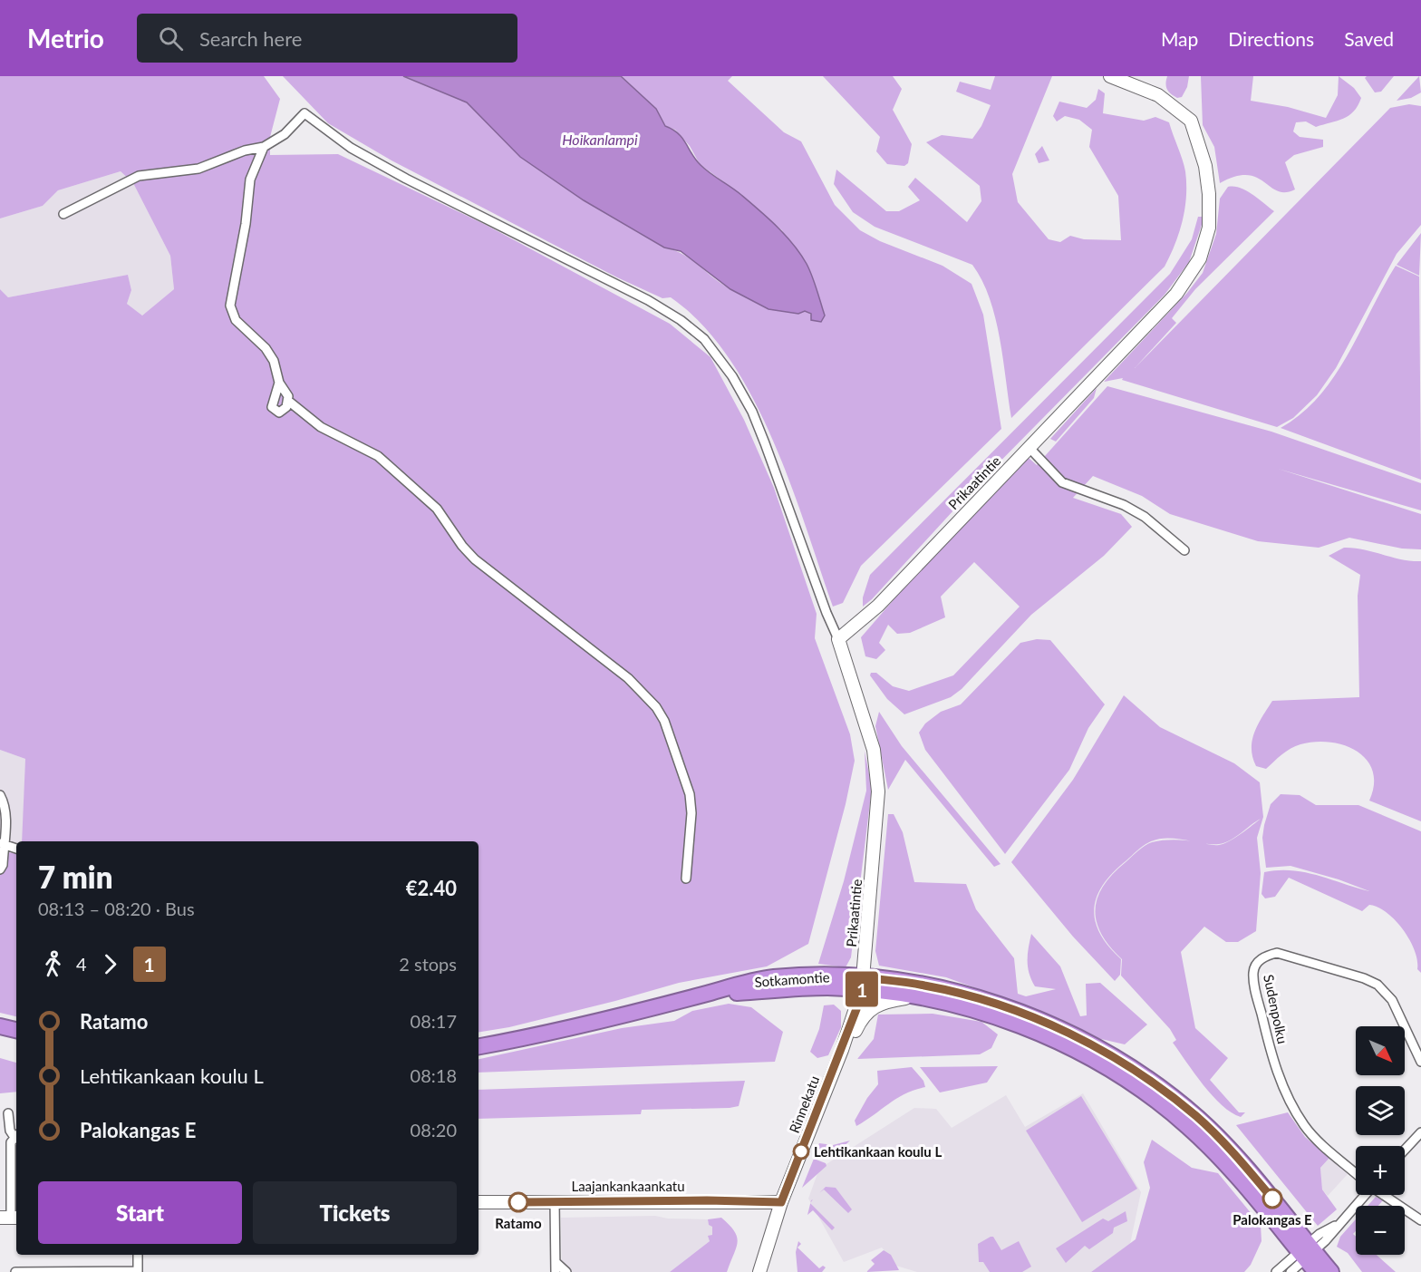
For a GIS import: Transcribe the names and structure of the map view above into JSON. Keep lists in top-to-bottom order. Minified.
{"streets":{"highway":["Sotkamontie"],"street":["Prikaatintie","Sudenpolku","Rinnekatu","Laajankankaankatu"]},"crossings":[["Prikaatintie","Sotkamontie"],["Prikaatintie","Rinnekatu"],["Sotkamontie","Rinnekatu"],["Rinnekatu","Laajankankaankatu"]],"water":["Hoikanlampi"],"places":["Lehtikankaan koulu L","Palokangas E","Ratamo"],"lines":["bus line 1"],"north":"bottom right","page":{"header":"Metrio","search":"Search here","nav":["Map","Directions","Saved"],"on_map":"1","heading":["7 min","08:13 – 08:20 · Bus","€2.40"],"legs":["4","1","2 stops"],"list":[{"name":"Ratamo","value":"08:17"},{"name":"Lehtikankaan koulu L","value":"08:18"},{"name":"Palokangas E","value":"08:20"}],"map_buttons":["+","−"],"buttons":["Start","Tickets"]}}
